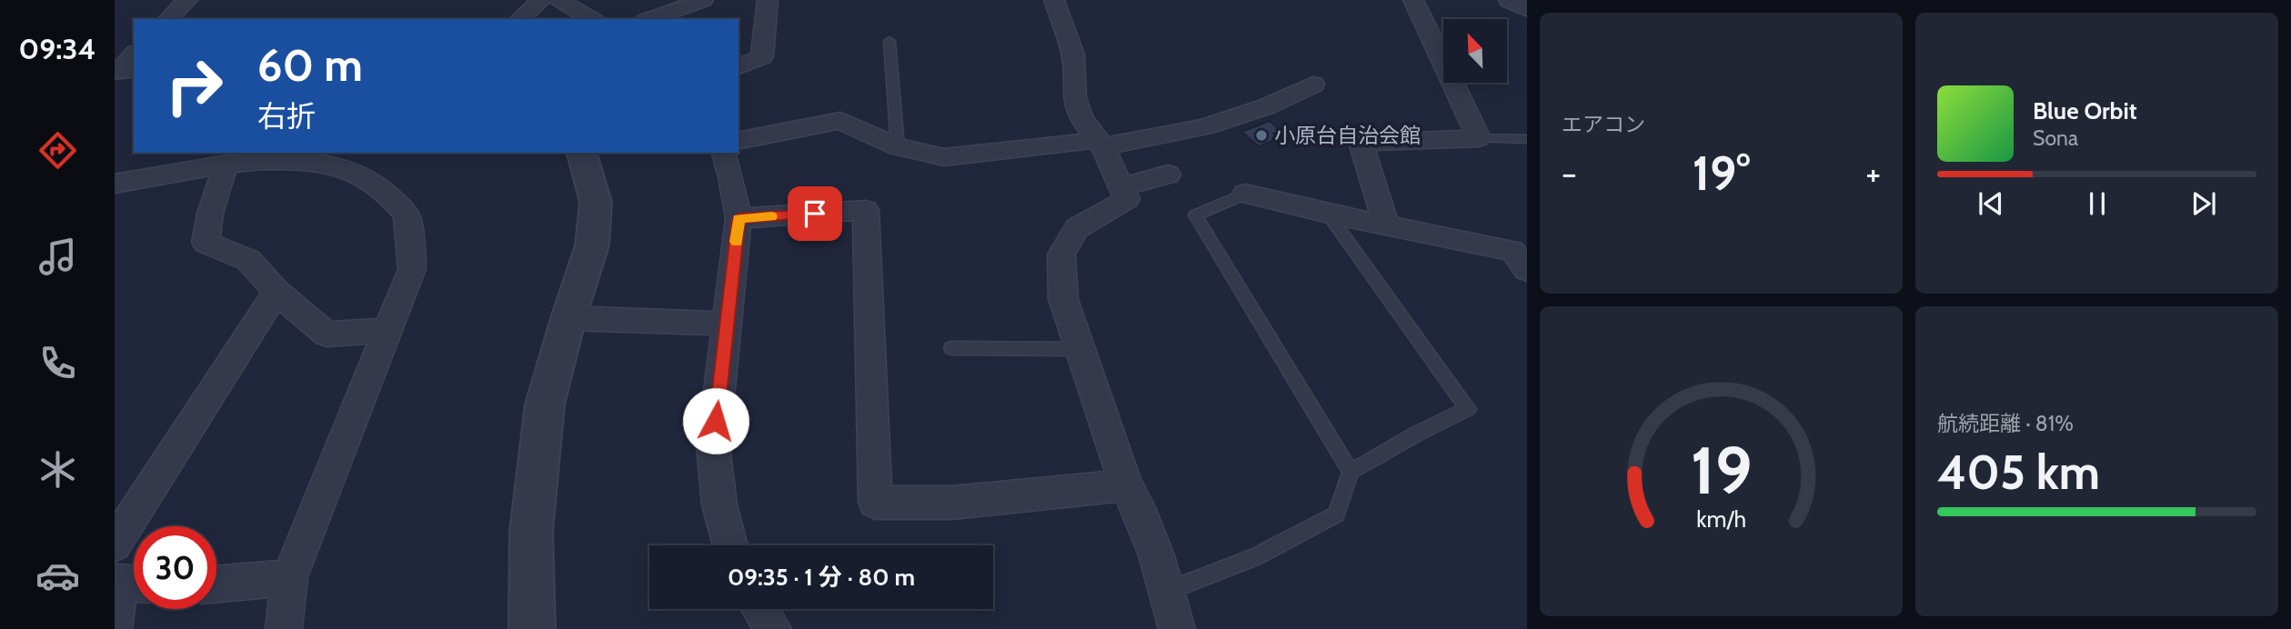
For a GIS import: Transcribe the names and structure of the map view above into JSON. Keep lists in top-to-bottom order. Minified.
{"places":["小原台自治会館"],"north":"top left","page":{"tabs":"09:34","tile":["エアコン",["航続距離 · 81%","405 km"]],"turn":["60 m","右折"],"song":["Blue Orbit","Sona"],"heat":["−","19°","+"],"limit":"30","trip":"09:35 · 1 分 · 80 m","gauge":["19","km/h"]}}
